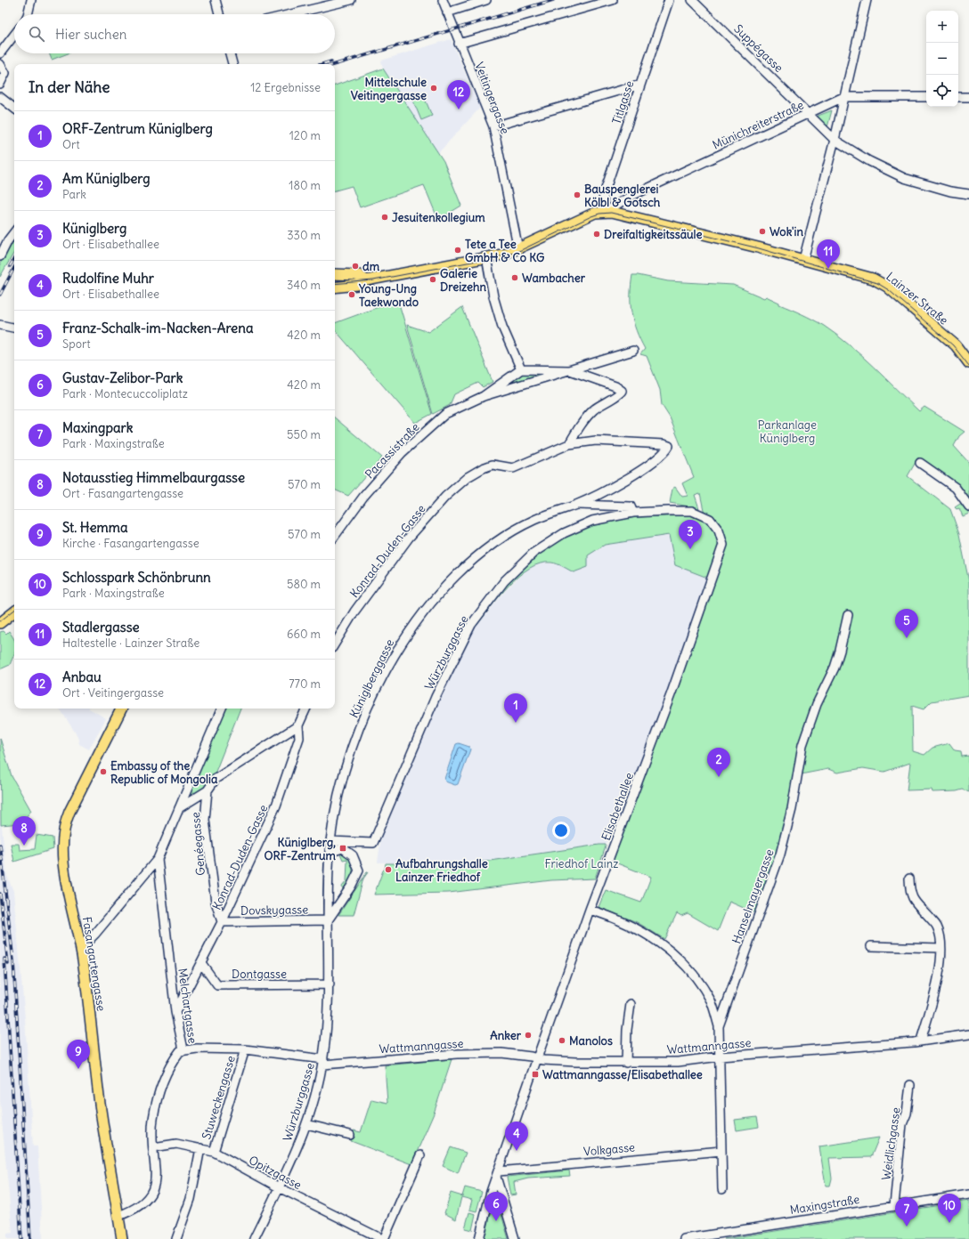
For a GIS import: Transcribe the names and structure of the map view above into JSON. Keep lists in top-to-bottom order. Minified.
{"streets":{"main road":["Lainzer Straße","Fasangartengasse"],"street":["Suppégasse","Veitingergasse","Titlgasse","Münichreiterstraße","Pacassistraße","Konrad-Duden-Gasse","Würzburggasse","Küniglberggasse","Elisabethallee","Genéegasse","Hanselmayergasse","Dovskygasse","Dontgasse","Melchartgasse","Wattmanngasse","Stuweckengasse","Weidlichgasse","Volkgasse","Opitzgasse","Maxingstraße"]},"crossings":[["Suppégasse","Münichreiterstraße"],["Veitingergasse","Lainzer Straße"],["Titlgasse","Münichreiterstraße"],["Titlgasse","Lainzer Straße"],["Münichreiterstraße","Lainzer Straße"],["Konrad-Duden-Gasse","Küniglberggasse"],["Konrad-Duden-Gasse","Genéegasse"],["Konrad-Duden-Gasse","Dovskygasse"],["Konrad-Duden-Gasse","Dontgasse"],["Konrad-Duden-Gasse","Melchartgasse"],["Würzburggasse","Küniglberggasse"],["Würzburggasse","Elisabethallee"],["Würzburggasse","Dovskygasse"],["Würzburggasse","Dontgasse"],["Würzburggasse","Wattmanngasse"],["Würzburggasse","Opitzgasse"],["Elisabethallee","Wattmanngasse"],["Elisabethallee","Volkgasse"],["Genéegasse","Dovskygasse"],["Hanselmayergasse","Wattmanngasse"],["Hanselmayergasse","Volkgasse"],["Fasangartengasse","Melchartgasse"],["Melchartgasse","Wattmanngasse"],["Melchartgasse","Opitzgasse"],["Wattmanngasse","Stuweckengasse"],["Stuweckengasse","Opitzgasse"],["Weidlichgasse","Maxingstraße"]],"parks":["Parkanlage Küniglberg","Friedhof Lainz"],"places":{"other":["Mittelschule Veitingergasse","Bauspenglerei Kölbl & Gotsch","Jesuitenkollegium","Wok'in","Dreifaltigkeitssäule","Tete a Tee GmbH & Co KG","dm","Wambacher","Galerie Dreizehn","Young-Ung Taekwondo","Embassy of the Republic of Mongolia","Aufbahrungshalle Lainzer Friedhof","Anker","Manolos"],"transit":["Küniglberg, ORF-Zentrum","Wattmanngasse/Elisabethallee"]},"page":{"map_buttons":["+","−"],"search":"Hier suchen","heading":["In der Nähe","12 Ergebnisse"],"pins":["12","11","3","5","1","2","8","9","4","6","10","7"],"list":[{"mark":"1","name":"ORF-Zentrum Küniglberg","note":"Ort","value":"120 m"},{"mark":"2","name":"Am Küniglberg","note":"Park","value":"180 m"},{"mark":"3","name":"Küniglberg","note":"Ort · Elisabethallee","value":"330 m"},{"mark":"4","name":"Rudolfine Muhr","note":"Ort · Elisabethallee","value":"340 m"},{"mark":"5","name":"Franz-Schalk-im-Nacken-Arena","note":"Sport","value":"420 m"},{"mark":"6","name":"Gustav-Zelibor-Park","note":"Park · Montecuccoliplatz","value":"420 m"},{"mark":"7","name":"Maxingpark","note":"Park · Maxingstraße","value":"550 m"},{"mark":"8","name":"Notausstieg Himmelbaurgasse","note":"Ort · Fasangartengasse","value":"570 m"},{"mark":"9","name":"St. Hemma","note":"Kirche · Fasangartengasse","value":"570 m"},{"mark":"10","name":"Schlosspark Schönbrunn","note":"Park · Maxingstraße","value":"580 m"},{"mark":"11","name":"Stadlergasse","note":"Haltestelle · Lainzer Straße","value":"660 m"},{"mark":"12","name":"Anbau","note":"Ort · Veitingergasse","value":"770 m"}]}}
